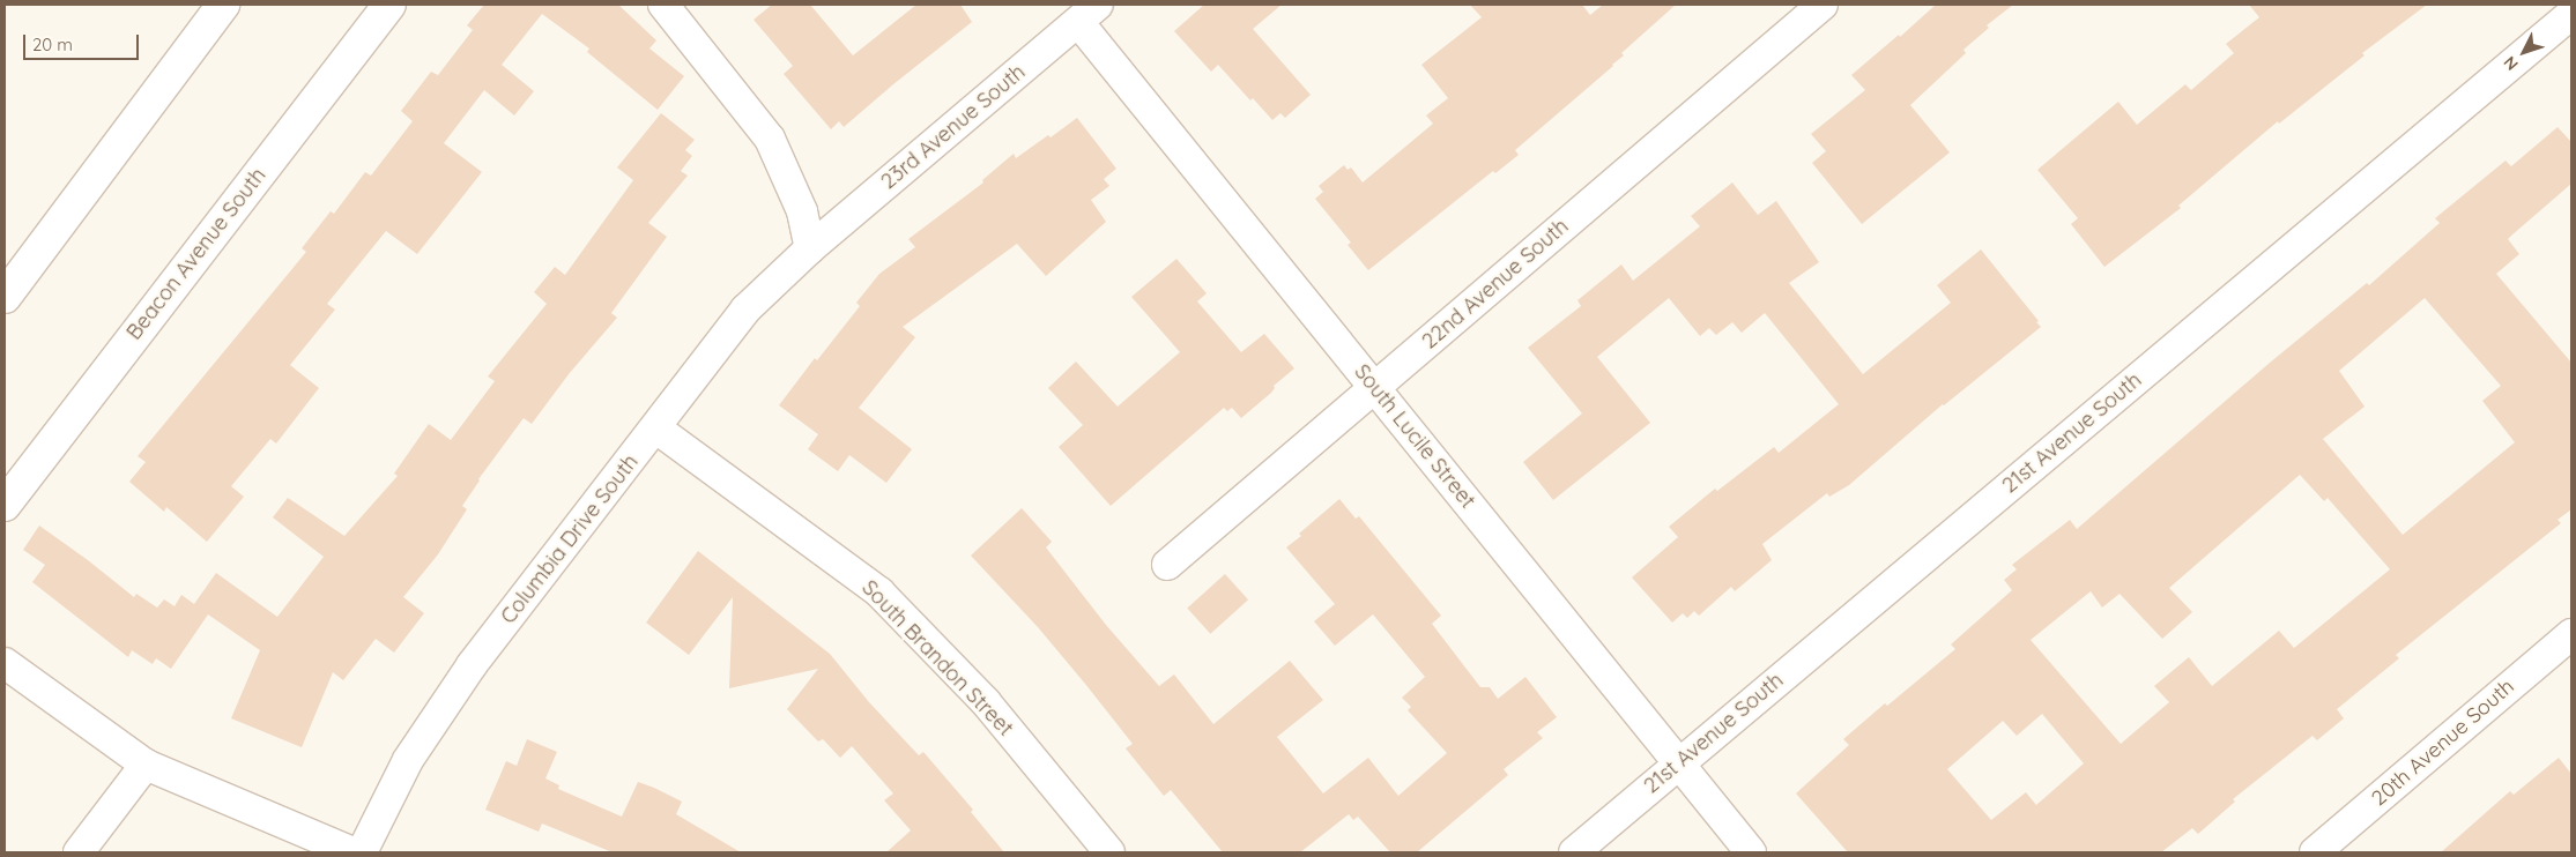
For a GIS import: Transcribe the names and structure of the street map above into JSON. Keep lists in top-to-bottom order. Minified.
{"streets":{"main road":["Beacon Avenue South"],"street":["23rd Avenue South","22nd Avenue South","21st Avenue South","South Lucile Street","Columbia Drive South","South Brandon Street","20th Avenue South"]},"crossings":[["23rd Avenue South","South Lucile Street"],["23rd Avenue South","Columbia Drive South"],["22nd Avenue South","South Lucile Street"],["21st Avenue South","South Lucile Street"],["Columbia Drive South","South Brandon Street"]],"scale_bar":"20 m","north":"bottom left"}
